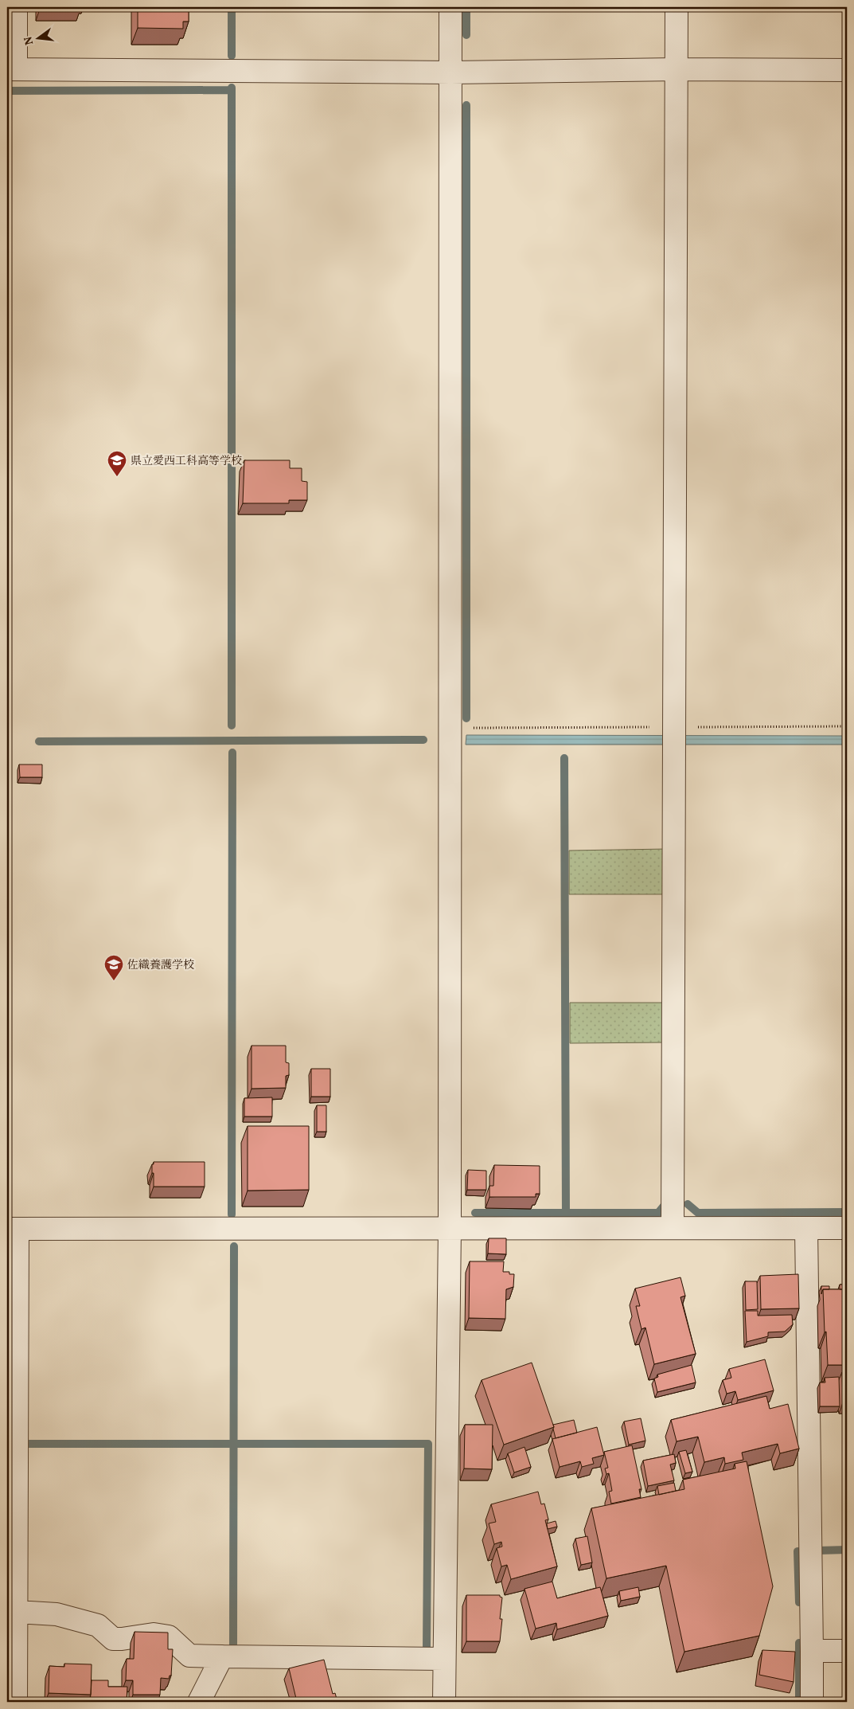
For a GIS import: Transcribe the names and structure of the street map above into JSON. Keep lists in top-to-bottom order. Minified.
{"places":{"school or university":["県立愛西工科高等学校","佐織養護学校"]},"north":"left"}
